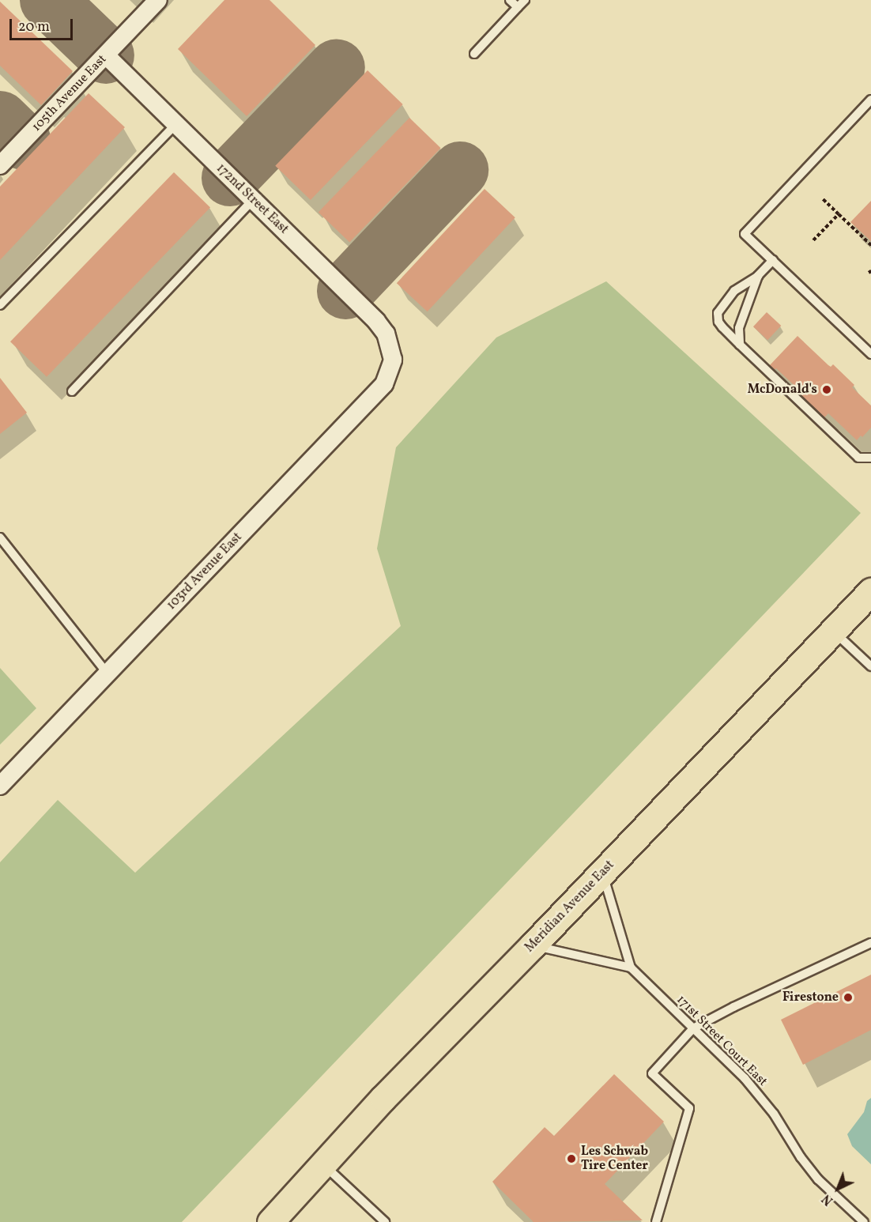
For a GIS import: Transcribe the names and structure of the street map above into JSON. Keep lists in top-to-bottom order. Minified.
{"streets":{"main road":["Meridian Avenue East"],"street":["105th Avenue East","172nd Street East","103rd Avenue East"],"lane":["171st Street Court East"]},"crossings":[["105th Avenue East","172nd Street East"],["172nd Street East","103rd Avenue East"],["Meridian Avenue East","171st Street Court East"]],"places":["McDonald's","Firestone","Les Schwab Tire Center"],"scale_bar":"20 m","north":"bottom left"}
